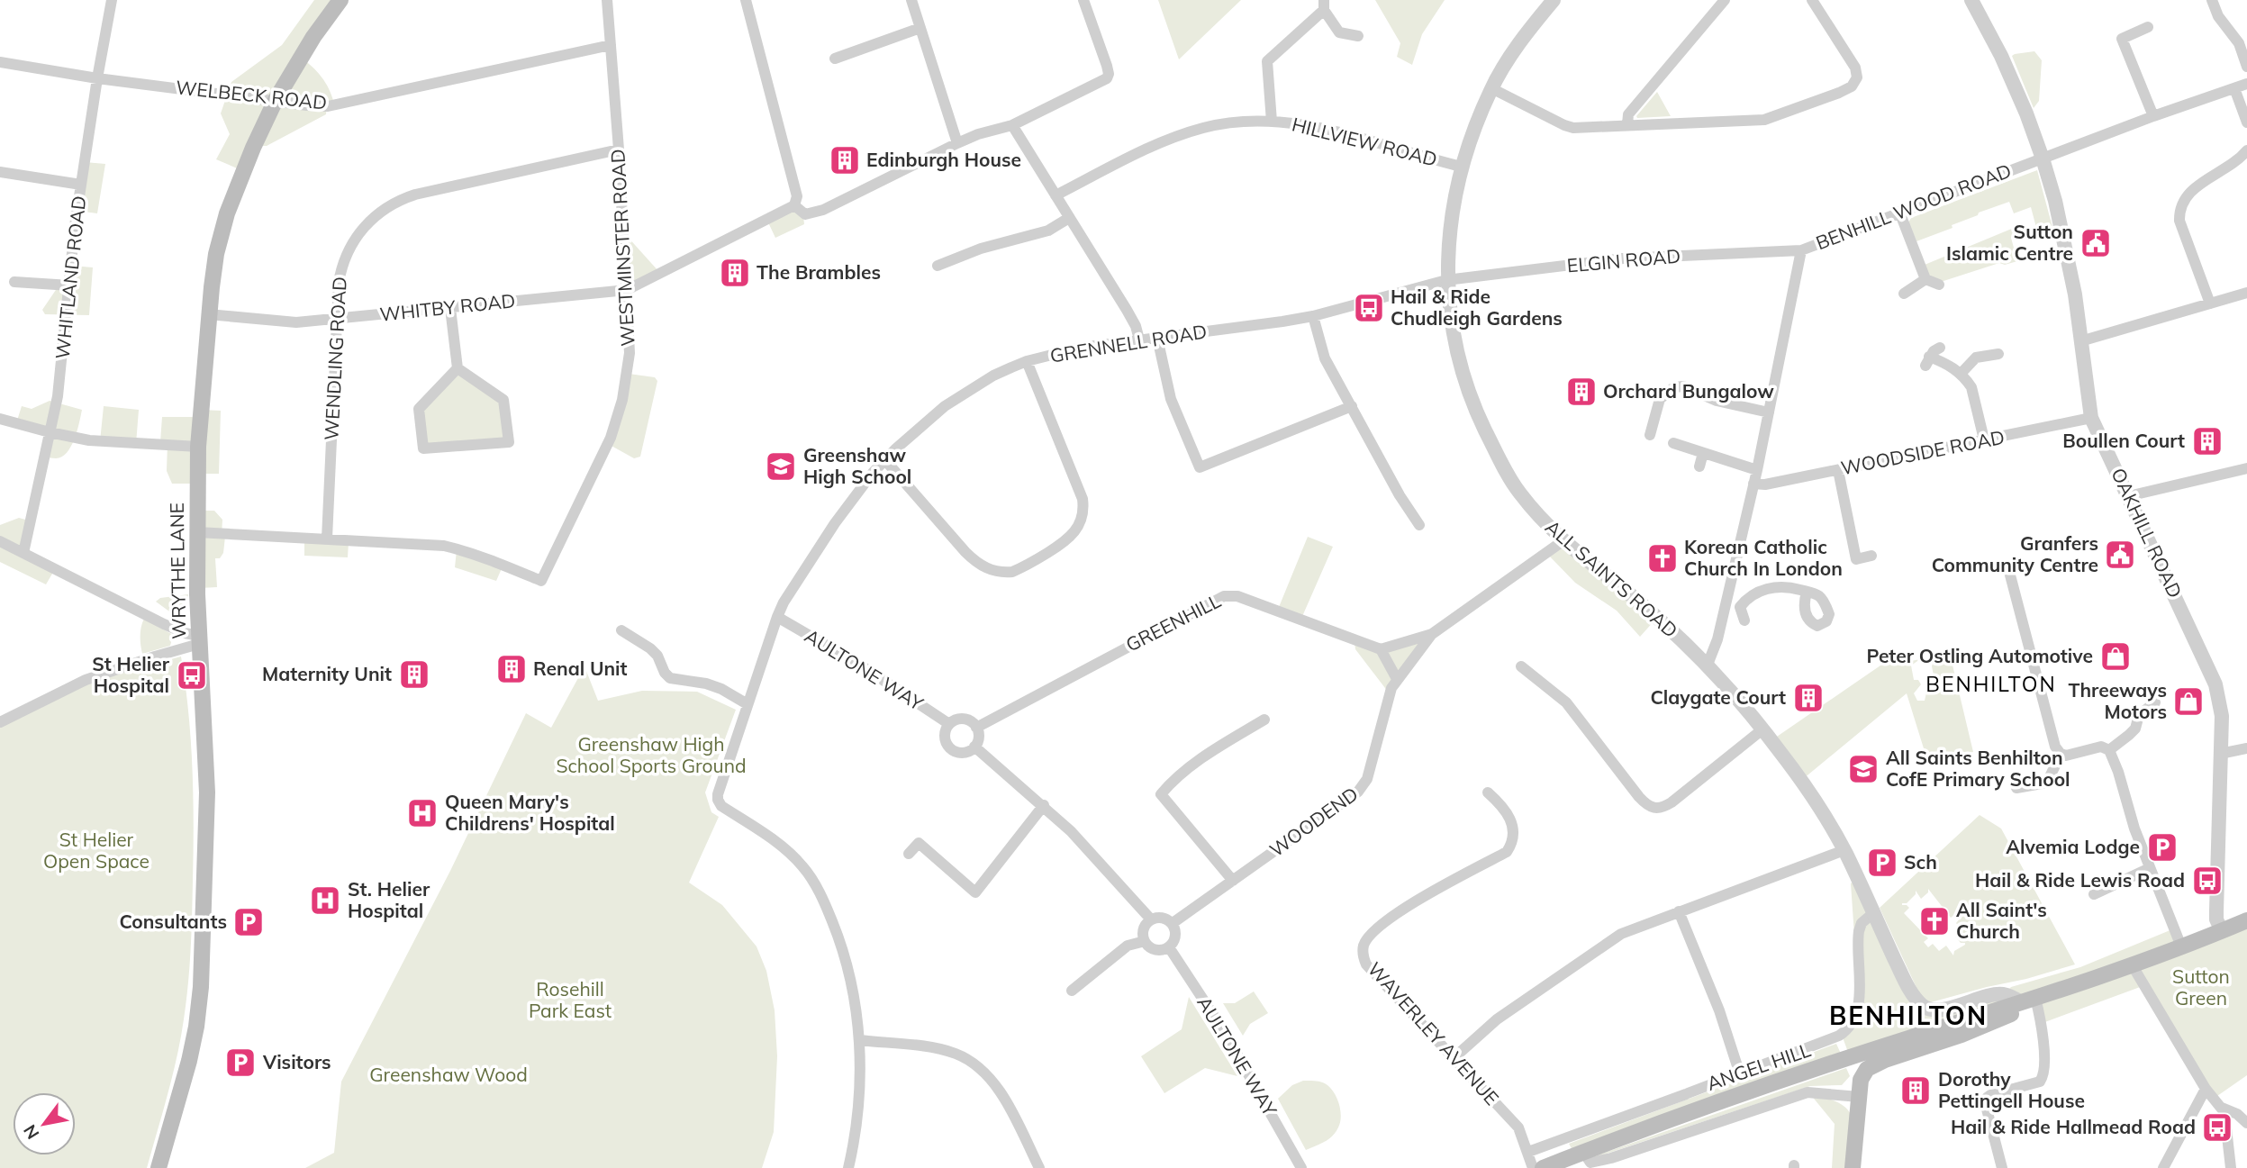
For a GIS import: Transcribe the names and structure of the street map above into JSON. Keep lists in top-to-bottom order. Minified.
{"streets":{"main road":["WRYTHE LANE","ANGEL HILL"],"street":["WELBECK ROAD","HILLVIEW ROAD","BENHILL WOOD ROAD","WESTMINSTER ROAD","ELGIN ROAD","WHITLAND ROAD","WHITBY ROAD","GRENNELL ROAD","WENDLING ROAD","WOODSIDE ROAD","OAKHILL ROAD","ALL SAINTS ROAD","GREENHILL","AULTONE WAY","WOODEND","WAVERLEY AVENUE"]},"crossings":[["WELBECK ROAD","WESTMINSTER ROAD"],["WELBECK ROAD","WHITLAND ROAD"],["WELBECK ROAD","WRYTHE LANE"],["HILLVIEW ROAD","ALL SAINTS ROAD"],["BENHILL WOOD ROAD","ELGIN ROAD"],["BENHILL WOOD ROAD","WOODSIDE ROAD"],["BENHILL WOOD ROAD","OAKHILL ROAD"],["BENHILL WOOD ROAD","ALL SAINTS ROAD"],["WESTMINSTER ROAD","WHITBY ROAD"],["WESTMINSTER ROAD","WENDLING ROAD"],["WESTMINSTER ROAD","WRYTHE LANE"],["ELGIN ROAD","GRENNELL ROAD"],["ELGIN ROAD","ALL SAINTS ROAD"],["WHITBY ROAD","WENDLING ROAD"],["WHITBY ROAD","WRYTHE LANE"],["GRENNELL ROAD","ALL SAINTS ROAD"],["GRENNELL ROAD","AULTONE WAY"],["WOODSIDE ROAD","OAKHILL ROAD"],["OAKHILL ROAD","ANGEL HILL"],["ALL SAINTS ROAD","WOODEND"],["ALL SAINTS ROAD","ANGEL HILL"],["GREENHILL","AULTONE WAY"],["GREENHILL","WOODEND"],["AULTONE WAY","WOODEND"]],"districts":["BENHILTON","BENHILTON"],"parks":["Greenshaw High School Sports Ground","St Helier Open Space","Sutton Green","Rosehill Park East","Greenshaw Wood"],"places":{"building":["Edinburgh House","The Brambles","Orchard Bungalow","Boullen Court","Renal Unit","Maternity Unit","Claygate Court","Dorothy Pettingell House"],"public building":["Sutton Islamic Centre","Granfers Community Centre"],"bus stop":["Hail & Ride Chudleigh Gardens","St Helier Hospital","Hail & Ride Lewis Road","Hail & Ride Hallmead Road"],"school or university":["Greenshaw High School","All Saints Benhilton CofE Primary School"],"church":["Korean Catholic Church In London","All Saint's Church"],"shop":["Peter Ostling Automotive","Threeways Motors"],"hospital":["Queen Mary's Childrens' Hospital","St. Helier Hospital"],"parking":["Alvemia Lodge","Sch","Consultants","Visitors"]},"north":"bottom left"}
